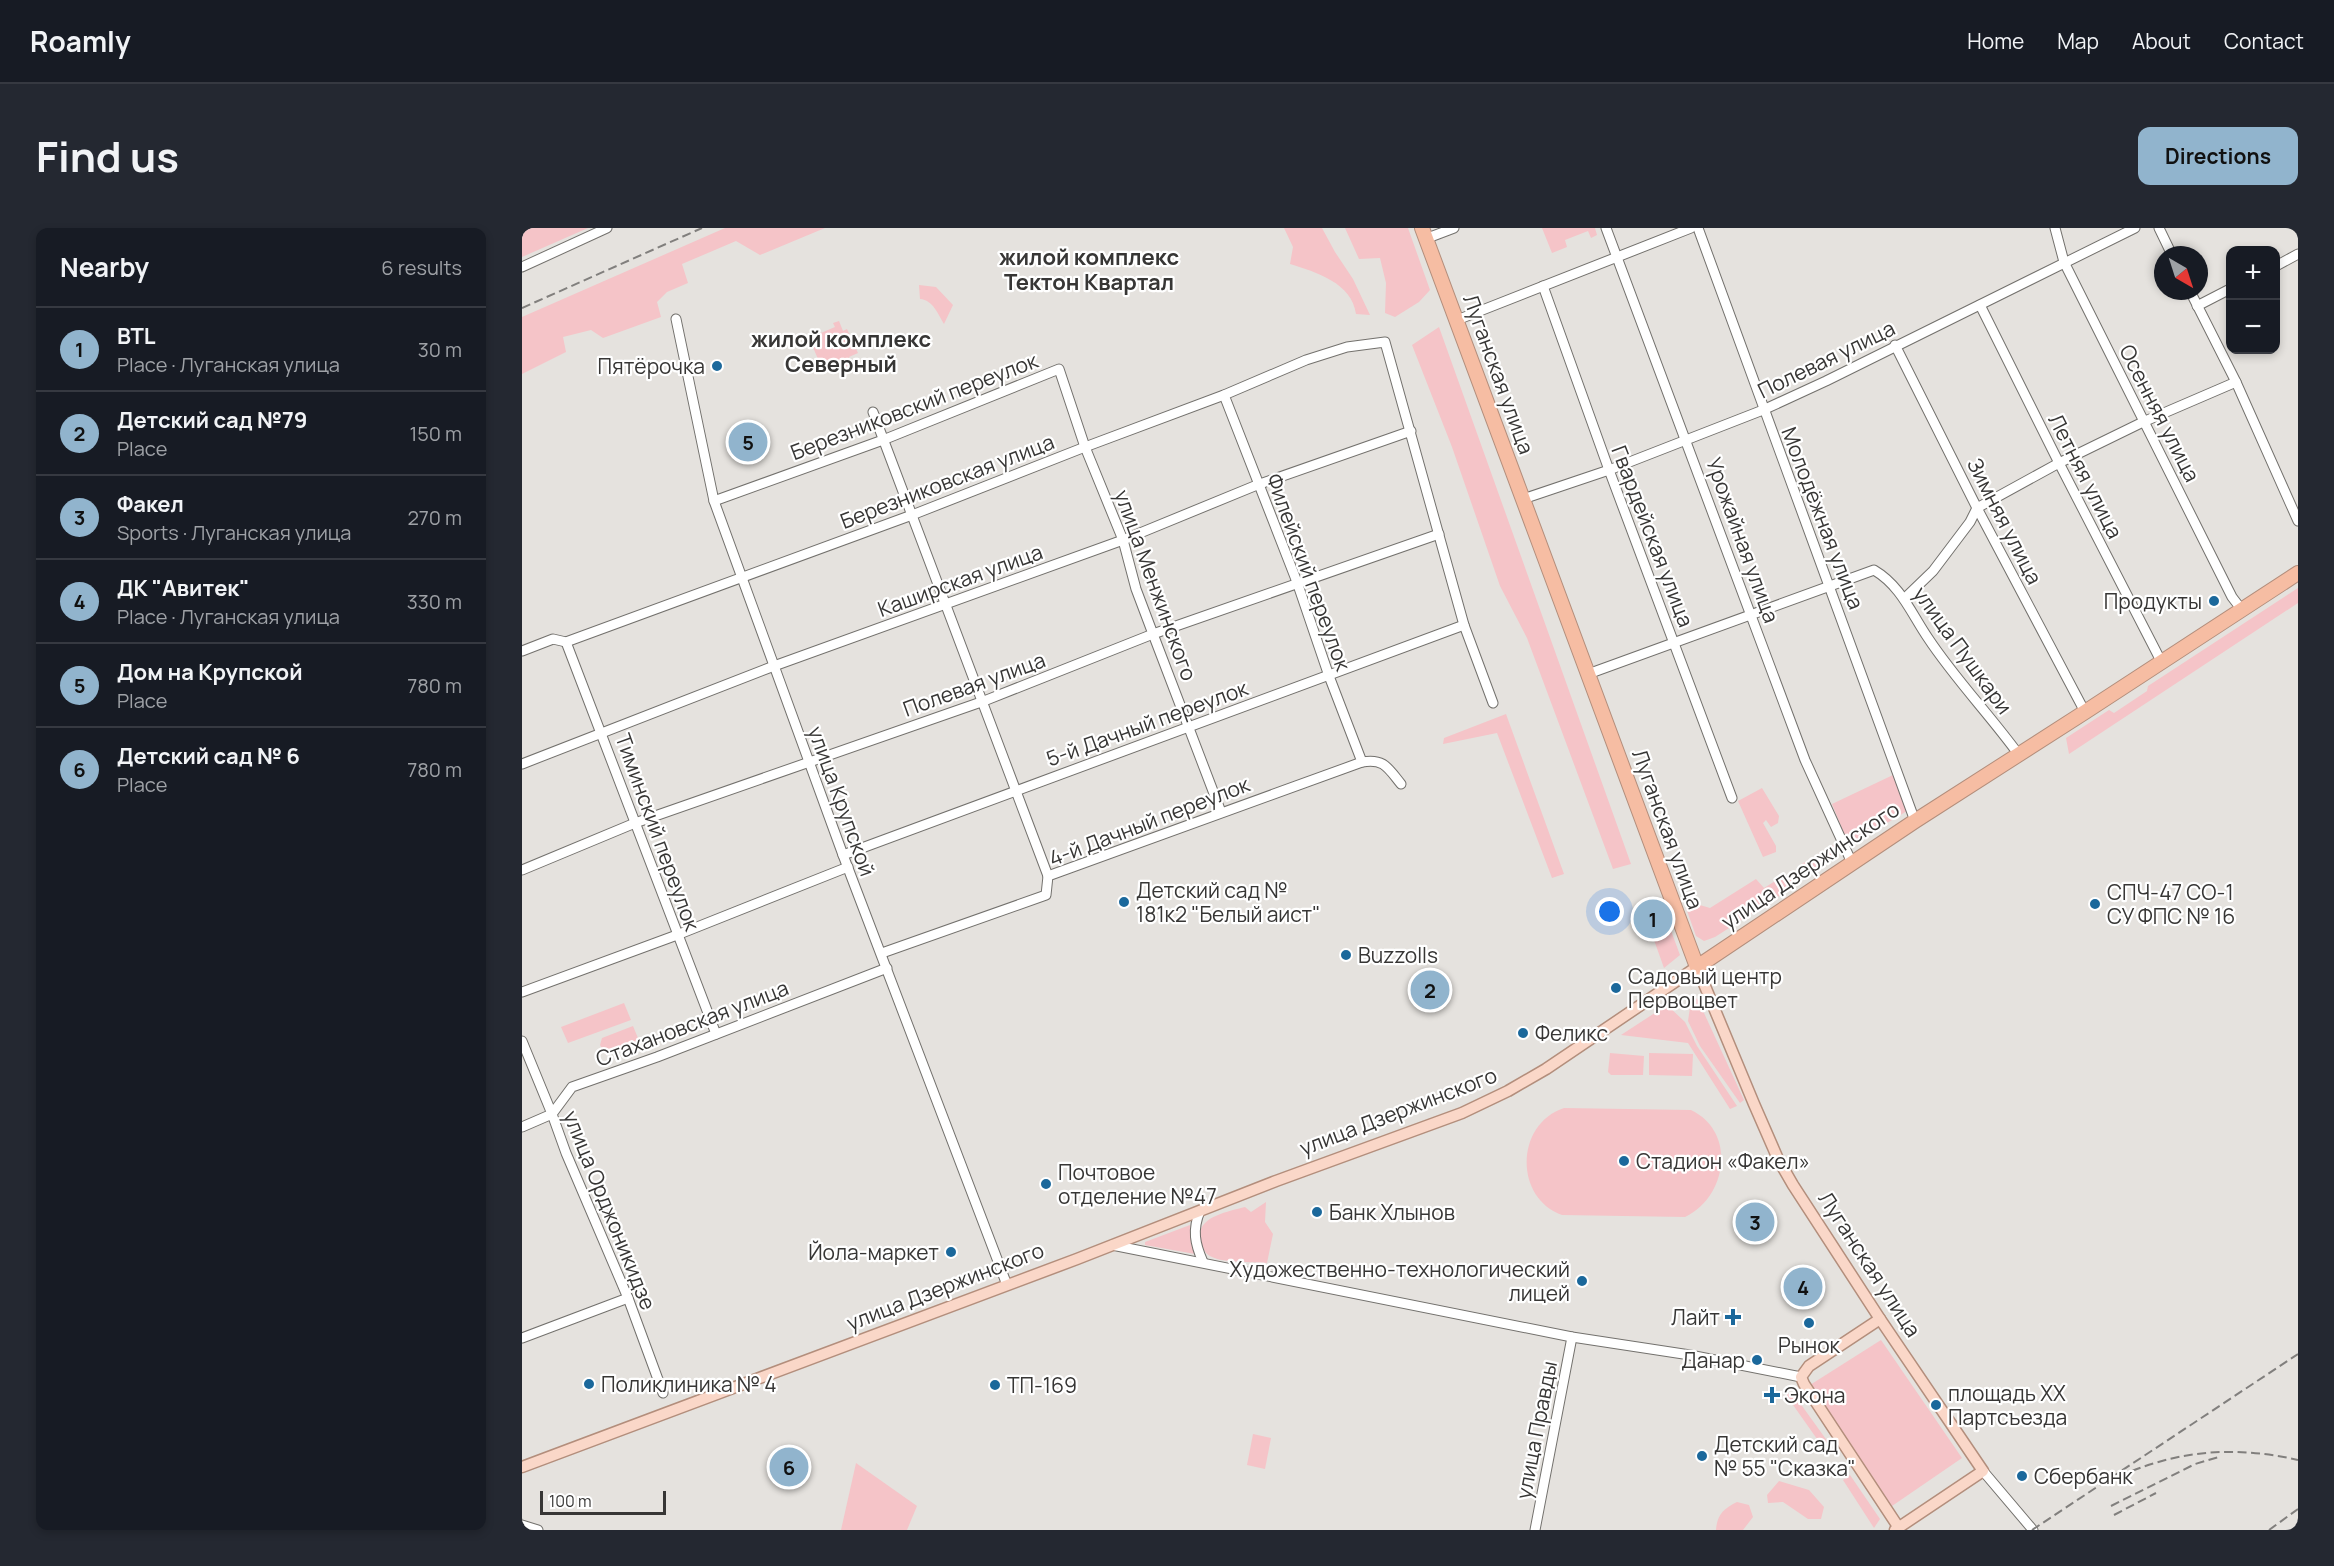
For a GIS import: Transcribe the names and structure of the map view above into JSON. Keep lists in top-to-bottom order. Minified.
{"streets":{"highway":["Луганская улица","улица Дзержинского"],"street":["Полевая улица","Березниковский переулок","Осенняя улица","Летняя улица","Березниковская улица","Молодёжная улица","Зимняя улица","Гвардейская улица","Урожайная улица","Филейский переулок","Каширская улица","улица Менжинского","улица Пушкари","5-й Дачный переулок","улица Крупской","4-й Дачный переулок","Тиминский переулок","Стахановская улица","улица Орджоникидзе","улица Правды"]},"crossings":[["Полевая улица","Луганская улица"],["Полевая улица","Осенняя улица"],["Полевая улица","Летняя улица"],["Полевая улица","Молодёжная улица"],["Полевая улица","Зимняя улица"],["Полевая улица","Гвардейская улица"],["Полевая улица","Урожайная улица"],["Полевая улица","Филейский переулок"],["Полевая улица","улица Менжинского"],["Полевая улица","улица Крупской"],["Полевая улица","Тиминский переулок"],["Луганская улица","улица Дзержинского"],["Березниковский переулок","улица Менжинского"],["Березниковский переулок","улица Крупской"],["Осенняя улица","улица Дзержинского"],["Летняя улица","улица Дзержинского"],["Березниковская улица","Филейский переулок"],["Березниковская улица","Каширская улица"],["Березниковская улица","улица Менжинского"],["Березниковская улица","улица Крупской"],["Березниковская улица","Тиминский переулок"],["Молодёжная улица","улица Пушкари"],["Молодёжная улица","улица Дзержинского"],["Зимняя улица","улица Дзержинского"],["Урожайная улица","улица Дзержинского"],["Филейский переулок","Каширская улица"],["Филейский переулок","5-й Дачный переулок"],["Филейский переулок","4-й Дачный переулок"],["Каширская улица","улица Менжинского"],["Каширская улица","улица Крупской"],["Каширская улица","Тиминский переулок"],["улица Менжинского","5-й Дачный переулок"],["улица Менжинского","4-й Дачный переулок"],["улица Пушкари","улица Дзержинского"],["5-й Дачный переулок","улица Крупской"],["улица Крупской","4-й Дачный переулок"],["улица Крупской","улица Дзержинского"],["улица Крупской","Стахановская улица"],["Тиминский переулок","Стахановская улица"],["Стахановская улица","улица Орджоникидзе"]],"districts":["жилой комплекс Тектон Квартал","жилой комплекс Северный"],"places":{"other":["Пятёрочка","Продукты","Детский сад № 181к2 \"Белый аист\"","СПЧ-47 СО-1 СУ ФПС № 16","Buzzolls","Садовый центр Первоцвет","Феликс","Стадион «Факел»","Почтовое отделение №47","Банк Хлынов","Йола-маркет","Художественно-технологический лицей","Рынок","Данар","Поликлиника № 4","ТП-169","площадь XX Партсъезда","Детский сад № 55 \"Сказка\"","Сбербанк"],"health":["Лайт","Экона"]},"scale_bar":"100 m","north":"bottom right","page":{"header":"Roamly","nav":["Home","Map","About","Contact"],"title":"Find us","buttons":"Directions","heading":["Nearby","6 results"],"map_buttons":["+","−"],"list":[{"mark":"1","name":"BTL","note":"Place · Луганская улица","value":"30 m"},{"mark":"2","name":"Детский сад №79","note":"Place","value":"150 m"},{"mark":"3","name":"Факел","note":"Sports · Луганская улица","value":"270 m"},{"mark":"4","name":"ДК \"Авитек\"","note":"Place · Луганская улица","value":"330 m"},{"mark":"5","name":"Дом на Крупской","note":"Place","value":"780 m"},{"mark":"6","name":"Детский сад № 6","note":"Place","value":"780 m"}],"pins":["5","1","2","3","4","6"],"scale":"100 m"}}
